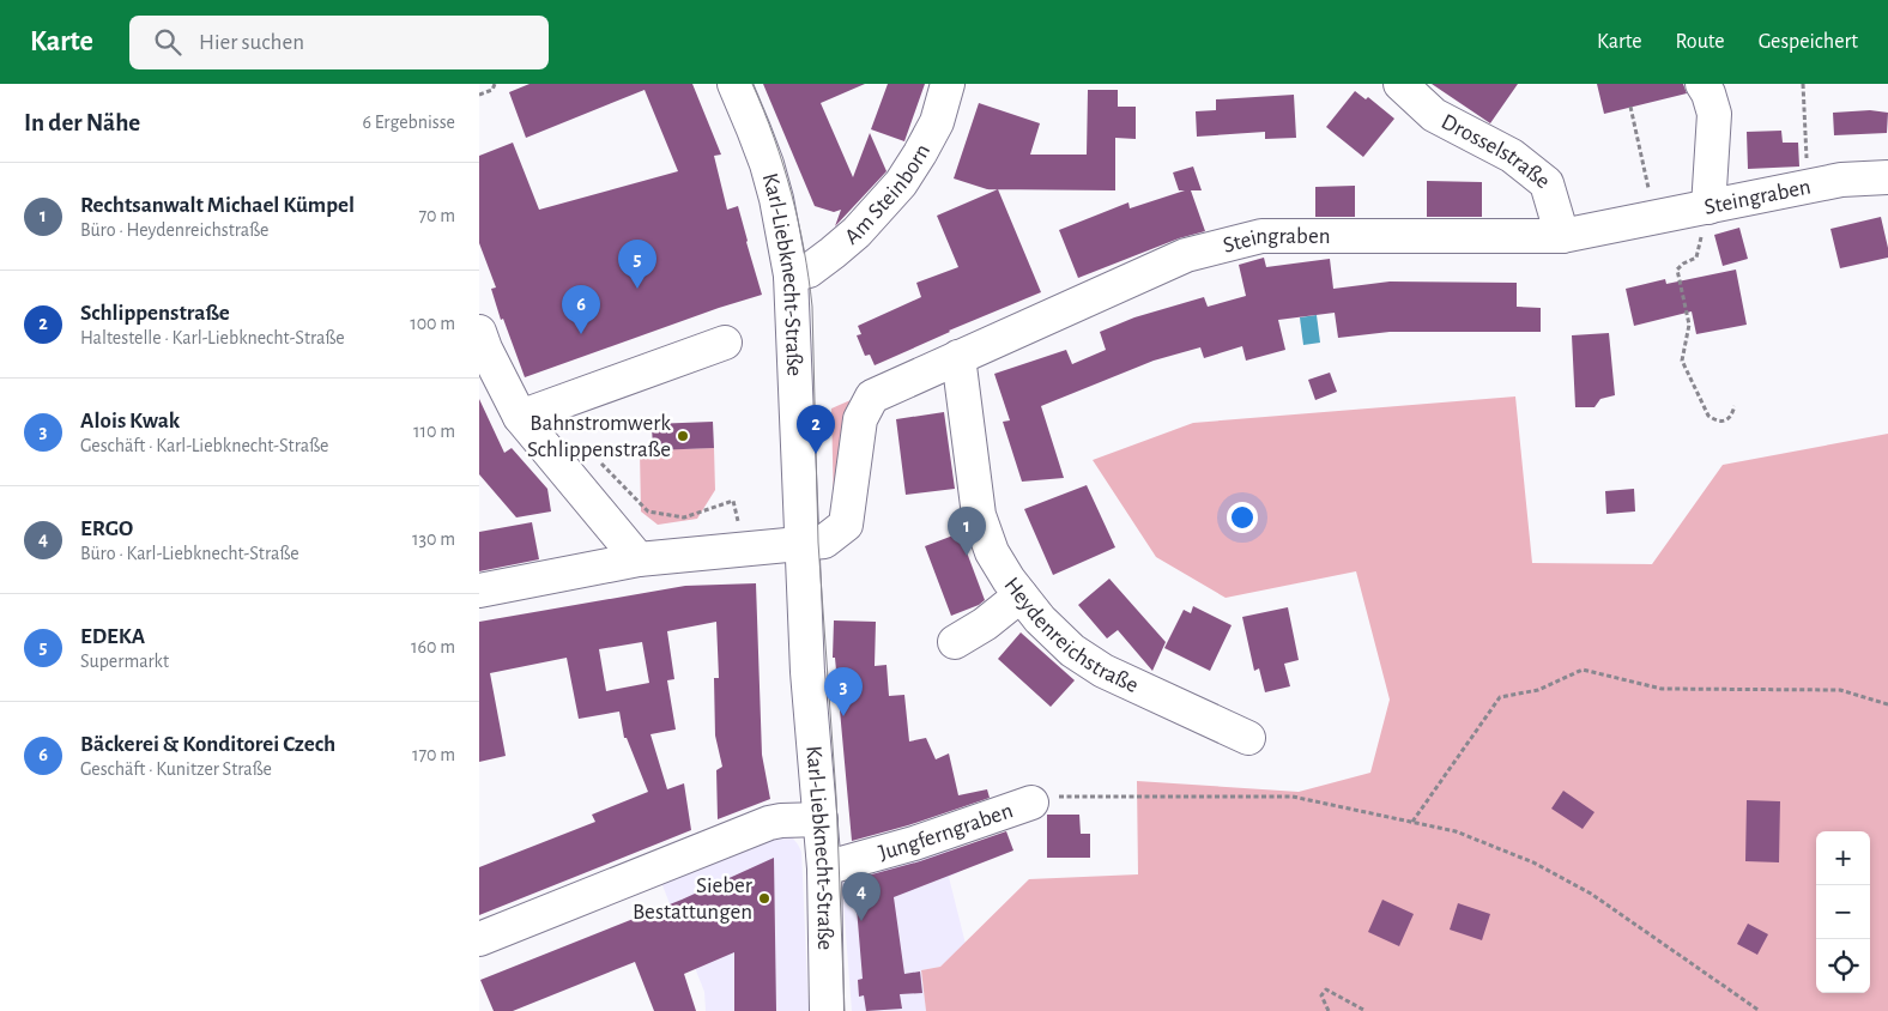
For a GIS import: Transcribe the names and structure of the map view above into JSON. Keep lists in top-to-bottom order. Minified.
{"streets":{"street":["Drosselstraße","Am Steinborn","Steingraben","Karl-Liebknecht-Straße","Heydenreichstraße","Jungferngraben"]},"crossings":[["Drosselstraße","Steingraben"],["Am Steinborn","Karl-Liebknecht-Straße"],["Steingraben","Karl-Liebknecht-Straße"],["Steingraben","Heydenreichstraße"],["Karl-Liebknecht-Straße","Jungferngraben"]],"places":["Bahnstromwerk Schlippenstraße","Sieber Bestattungen"],"page":{"header":"Karte","search":"Hier suchen","nav":["Karte","Route","Gespeichert"],"heading":["In der Nähe","6 Ergebnisse"],"list":[{"mark":"1","name":"Rechtsanwalt Michael Kümpel","note":"Büro · Heydenreichstraße","value":"70 m"},{"mark":"2","name":"Schlippenstraße","note":"Haltestelle · Karl-Liebknecht-Straße","value":"100 m"},{"mark":"3","name":"Alois Kwak","note":"Geschäft · Karl-Liebknecht-Straße","value":"110 m"},{"mark":"4","name":"ERGO","note":"Büro · Karl-Liebknecht-Straße","value":"130 m"},{"mark":"5","name":"EDEKA","note":"Supermarkt","value":"160 m"},{"mark":"6","name":"Bäckerei & Konditorei Czech","note":"Geschäft · Kunitzer Straße","value":"170 m"}],"pins":["5","6","2","1","3","4"],"map_buttons":["+","−"]}}
